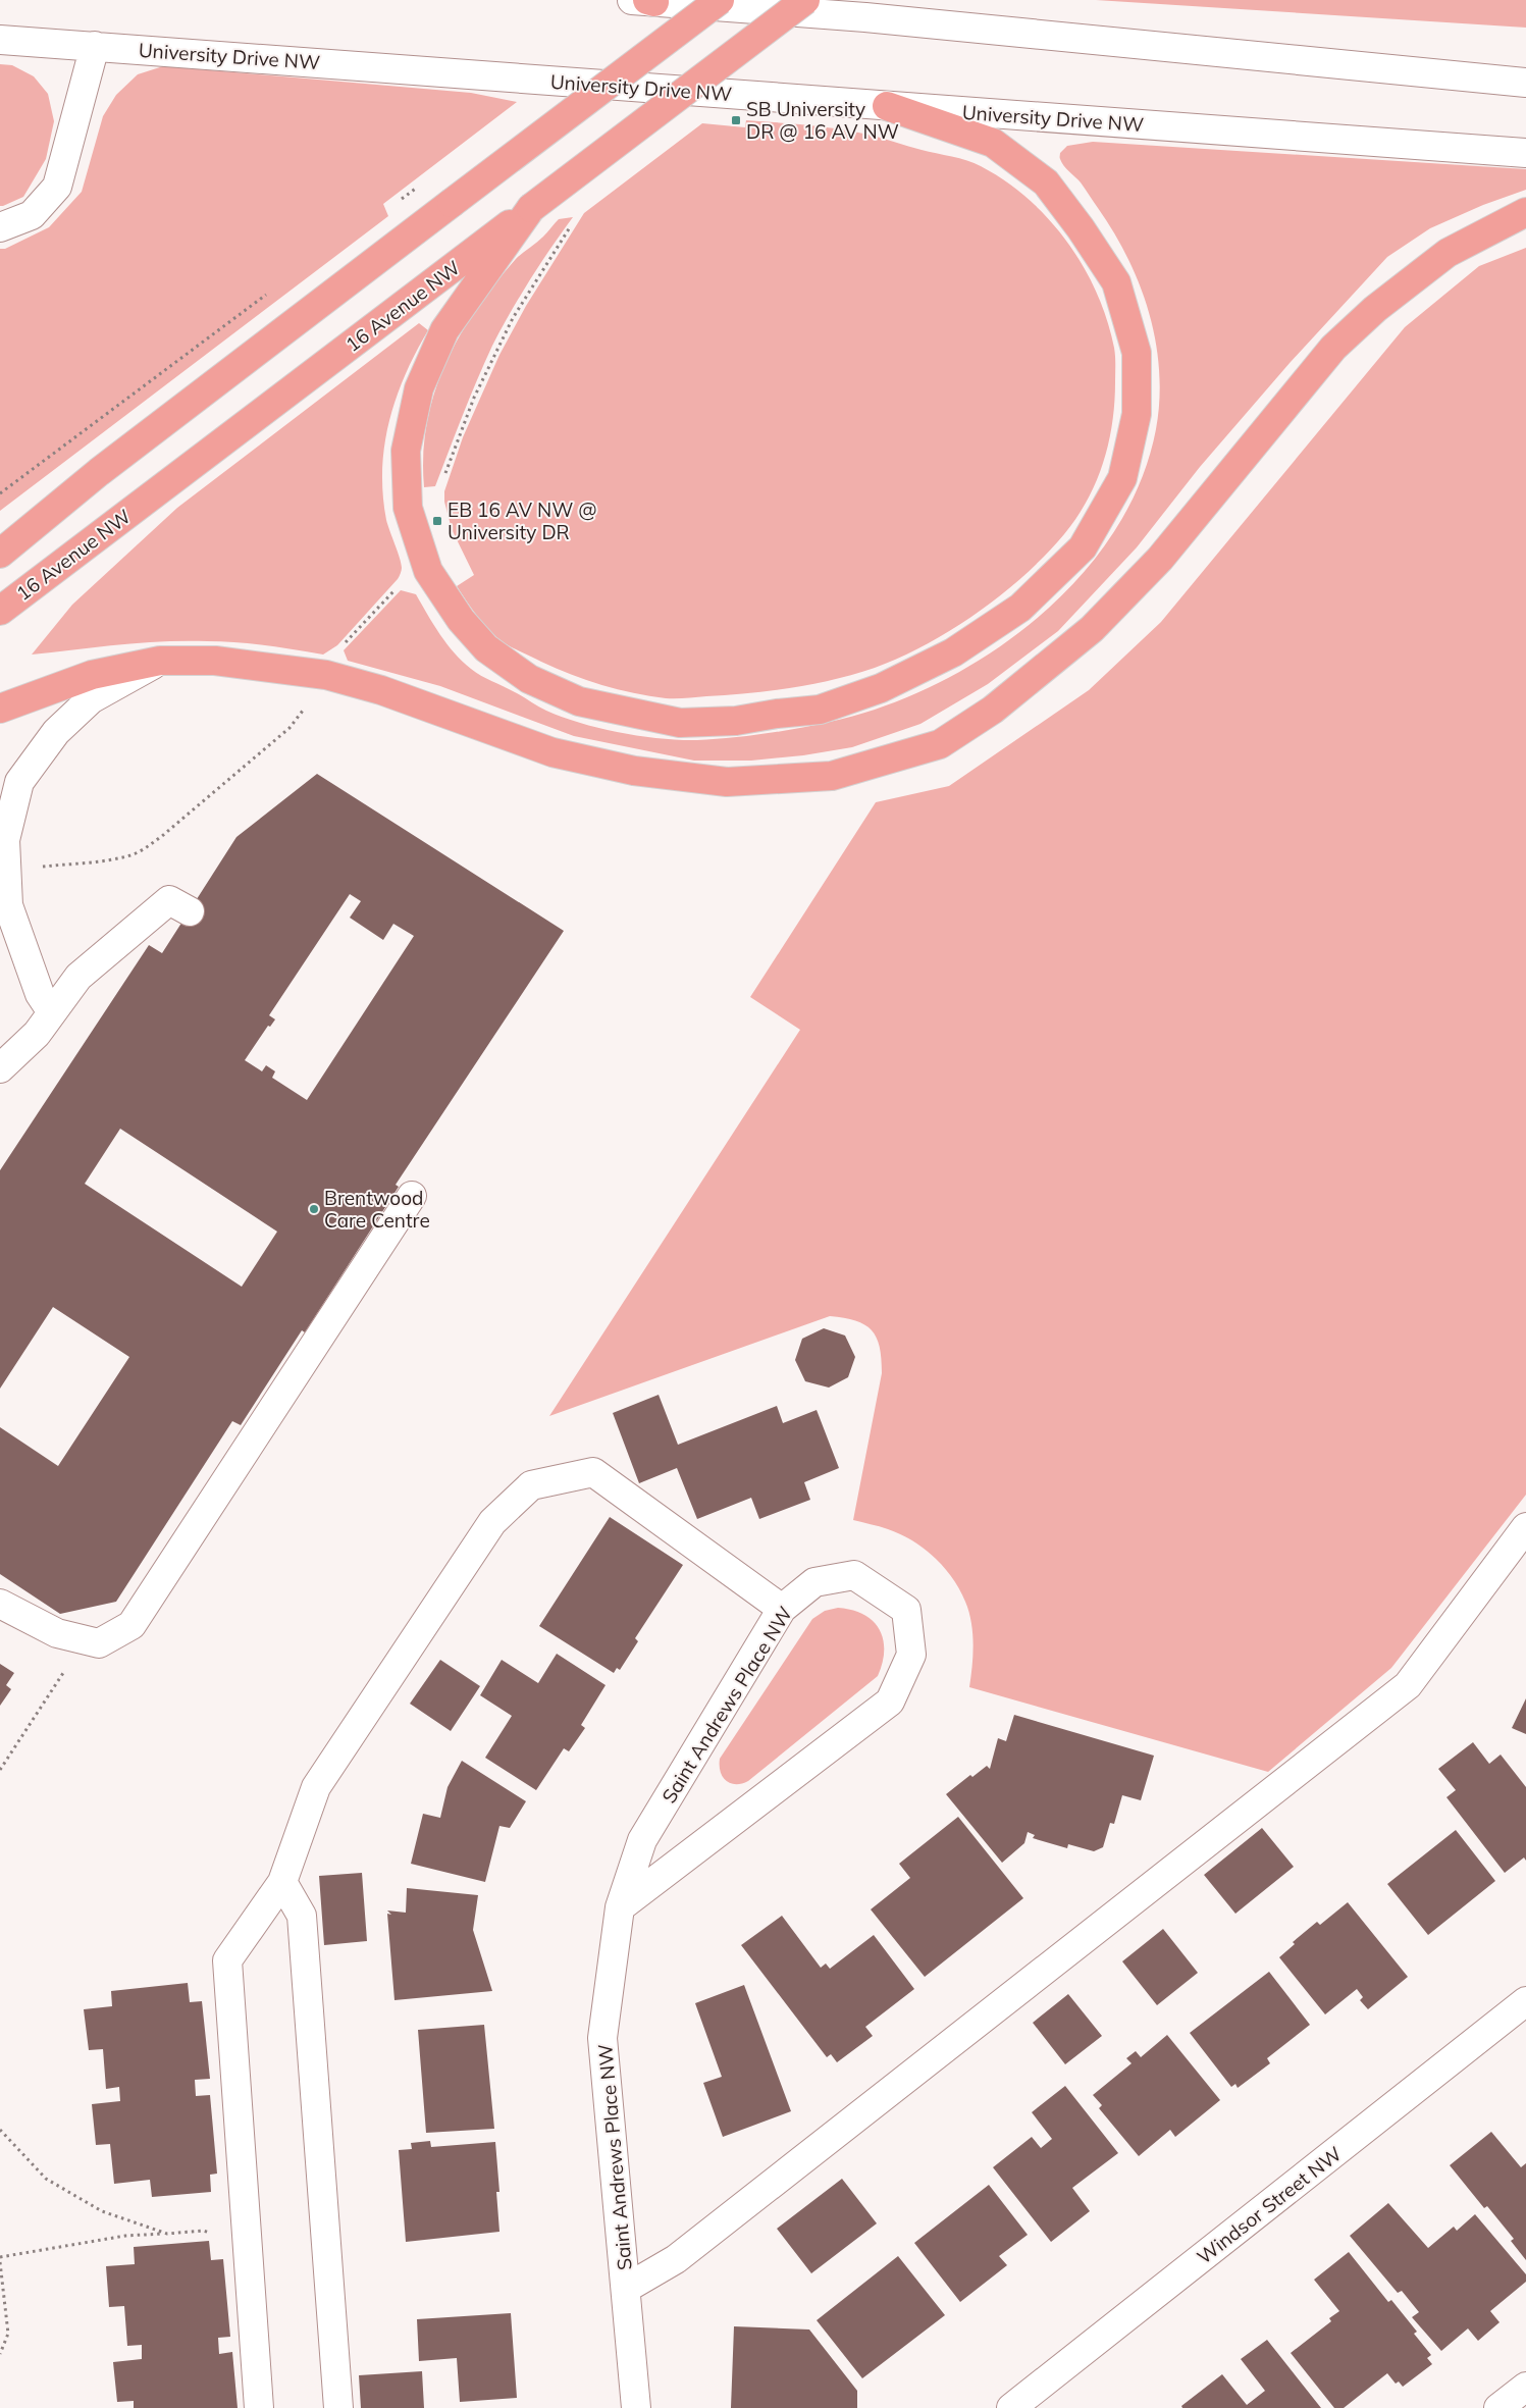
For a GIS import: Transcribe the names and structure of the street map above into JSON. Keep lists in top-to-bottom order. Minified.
{"streets":{"highway":["16 Avenue NW"],"street":["University Drive NW","Saint Andrews Place NW","Windsor Street NW"]},"places":{"transit":["SB University DR @ 16 AV NW","EB 16 AV NW @ University DR"],"other":["Brentwood Care Centre"]}}
